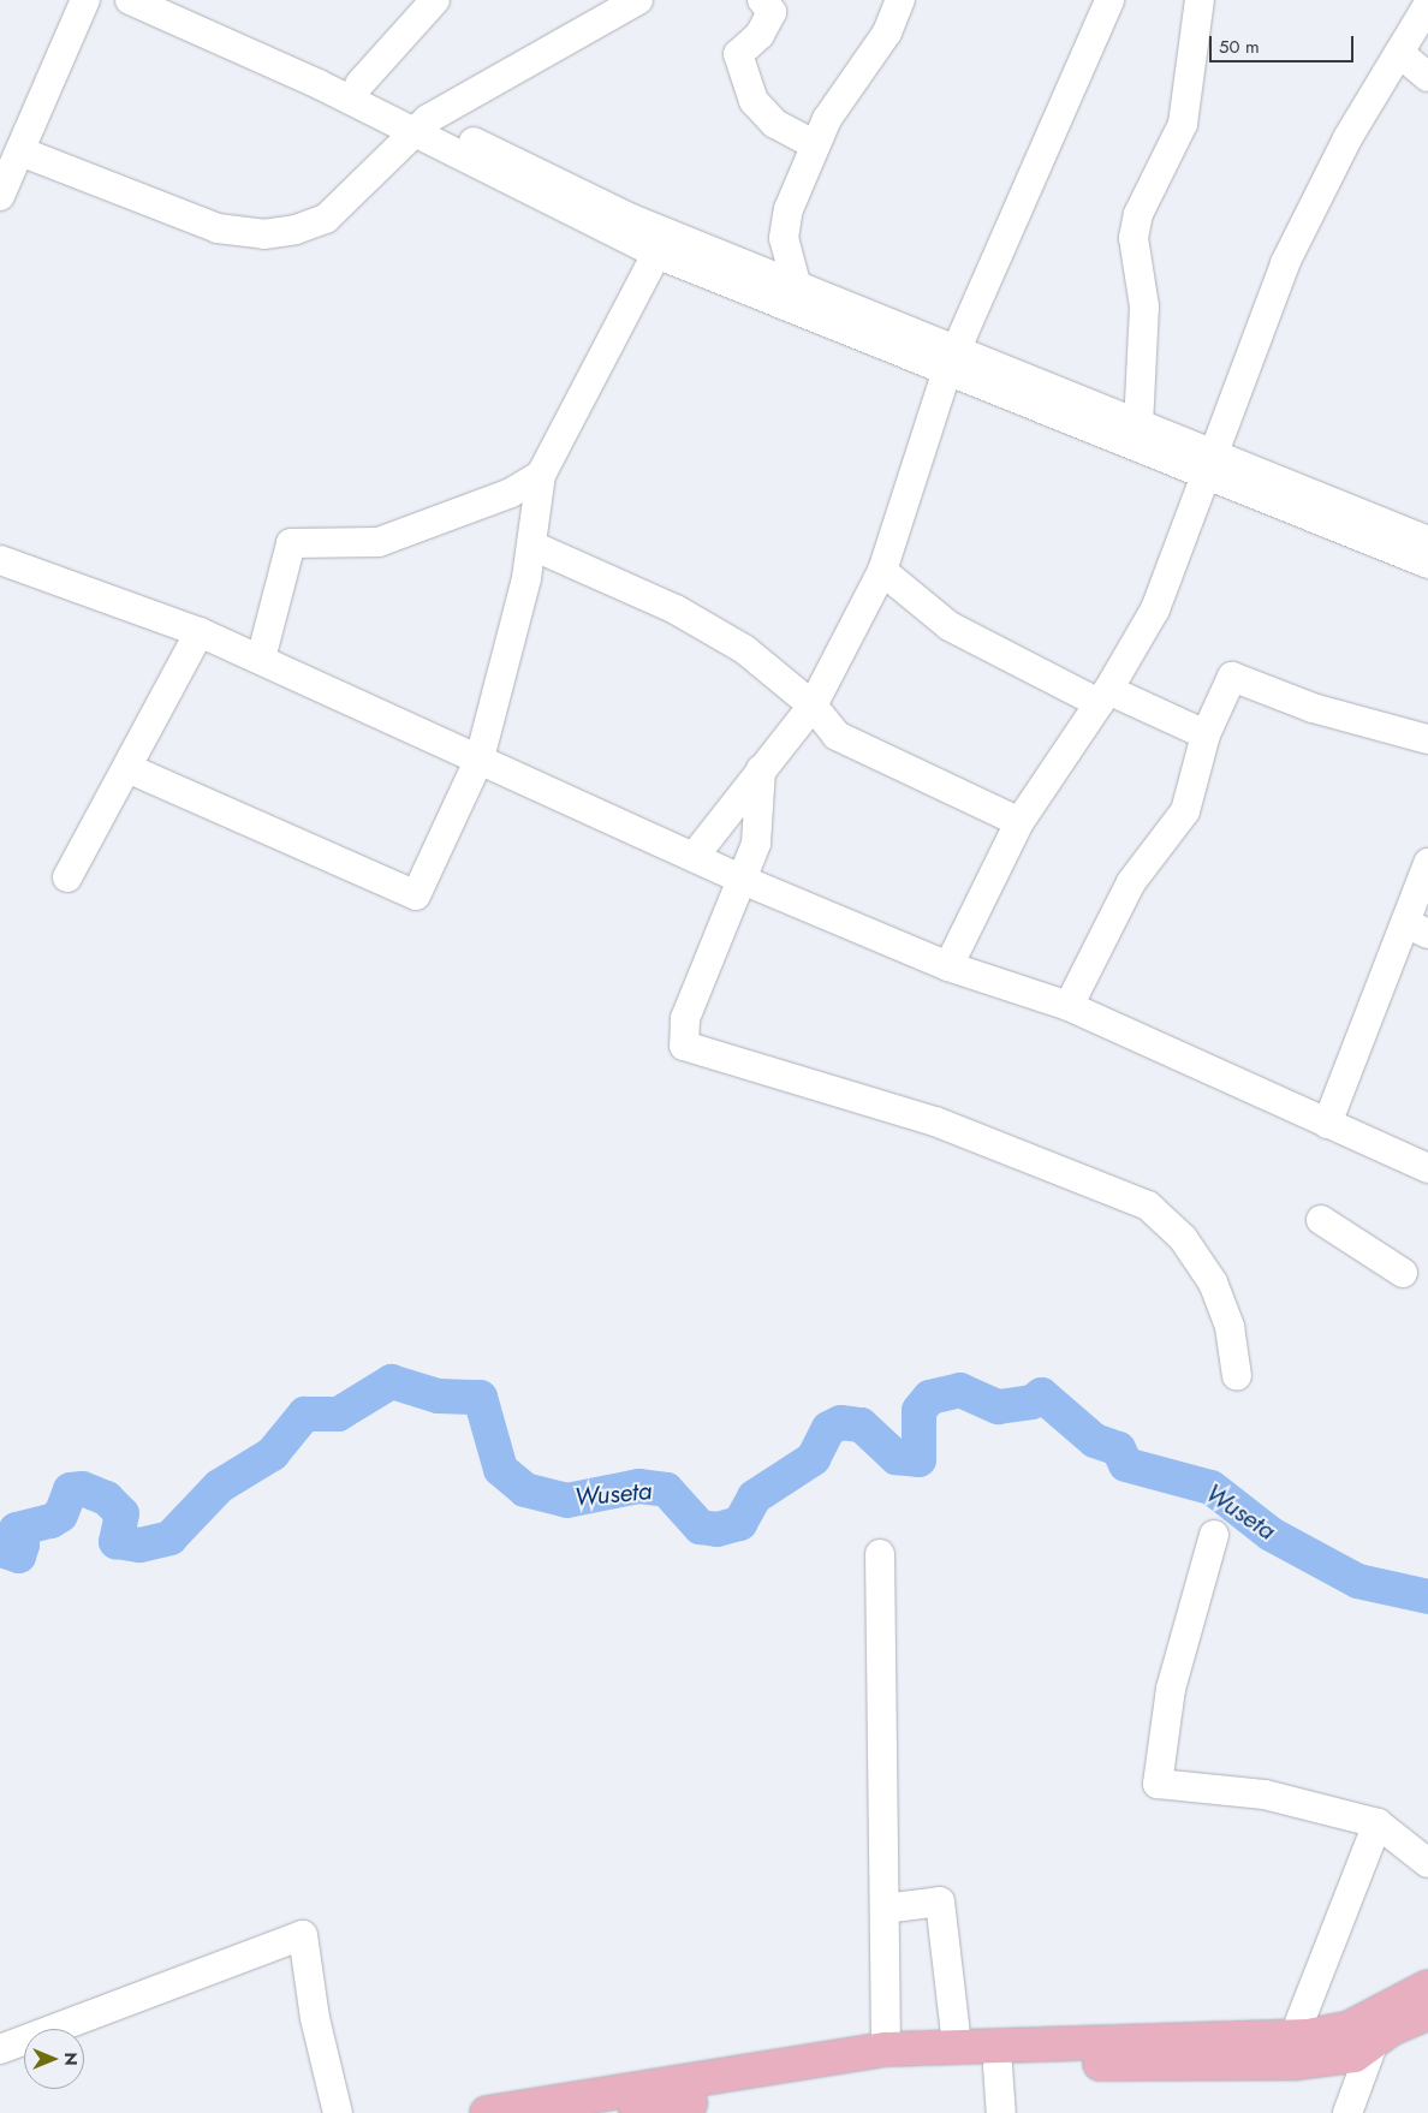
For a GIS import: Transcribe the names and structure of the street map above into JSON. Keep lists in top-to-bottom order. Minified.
{"water":["Wuseta"],"scale_bar":"50 m","north":"right"}
